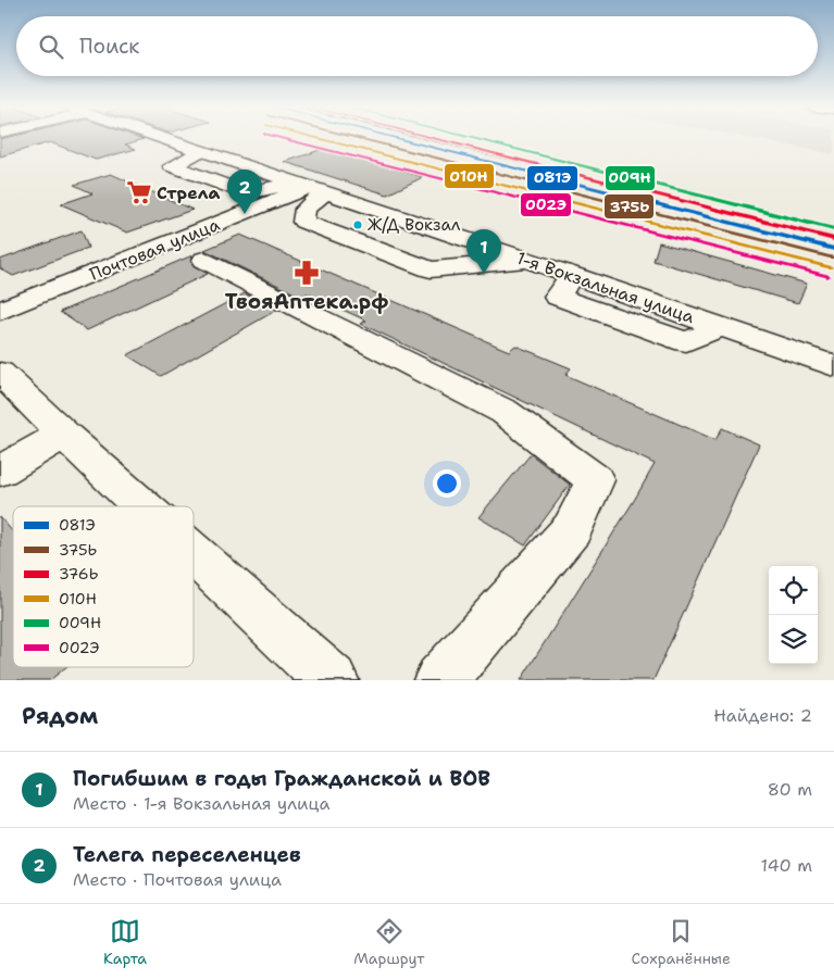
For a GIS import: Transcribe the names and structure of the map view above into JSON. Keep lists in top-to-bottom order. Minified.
{"streets":{"street":["Почтовая улица","1-я Вокзальная улица"]},"crossings":[["Почтовая улица","1-я Вокзальная улица"]],"places":{"supermarket":["Стрела"],"other":["Ж/Д Вокзал"],"pharmacy":["ТвояАптека.рф"]},"lines":["transit line 081Э","transit line 375Ь","transit line 376Ь","transit line 010Н","transit line 009Н","transit line 002Э"],"legend":["081Э","375Ь","376Ь","010Н","009Н","002Э"],"page":{"search":"Поиск","pins":["2","1"],"heading":["Рядом","Найдено: 2"],"list":[{"mark":"1","name":"Погибшим в годы Гражданской и ВОВ","note":"Место · 1-я Вокзальная улица","value":"80 m"},{"mark":"2","name":"Телега переселенцев","note":"Место · Почтовая улица","value":"140 m"}],"nav":["Карта","Маршрут","Сохранённые"]}}
